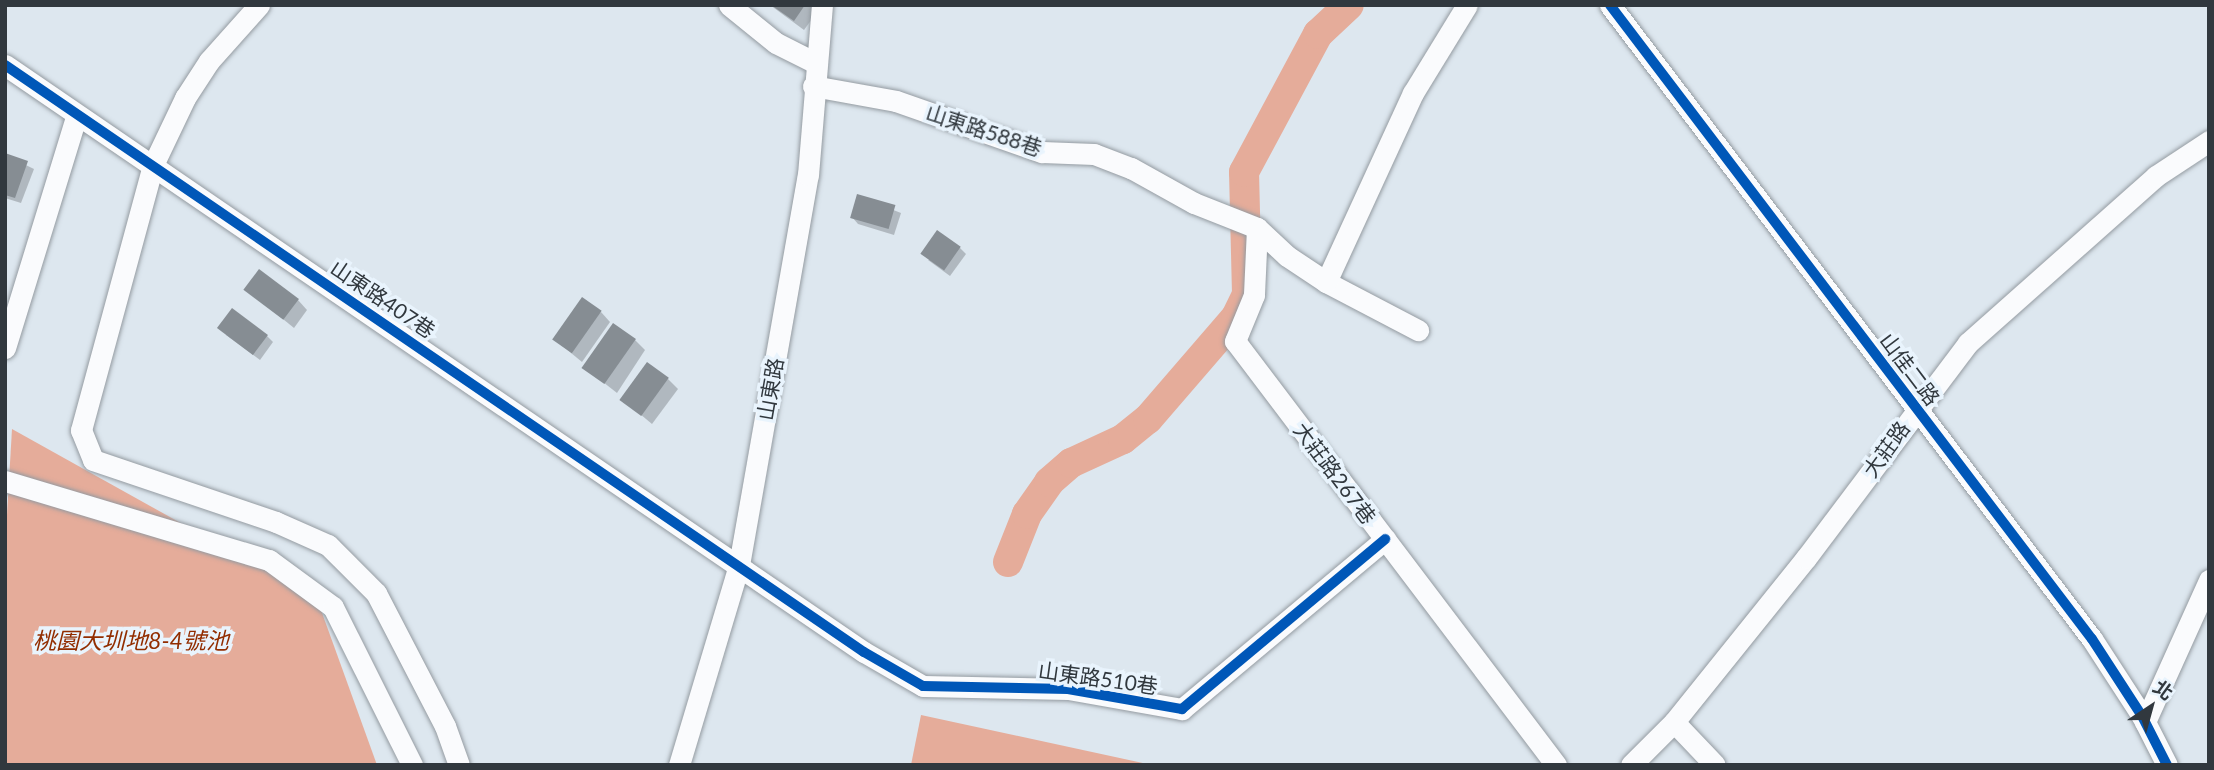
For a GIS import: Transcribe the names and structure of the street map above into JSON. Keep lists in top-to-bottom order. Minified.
{"streets":{"street":["山東路588巷","山東路407巷","山佳二路","山東路","大莊路","大莊路267巷","山東路510巷"]},"crossings":[["山東路588巷","山東路"],["山東路588巷","大莊路267巷"],["山東路407巷","山東路"],["山東路407巷","山東路510巷"],["山佳二路","大莊路"],["山東路","山東路510巷"],["大莊路267巷","山東路510巷"]],"water":["桃園大圳地8-4號池"],"north":"top right"}
